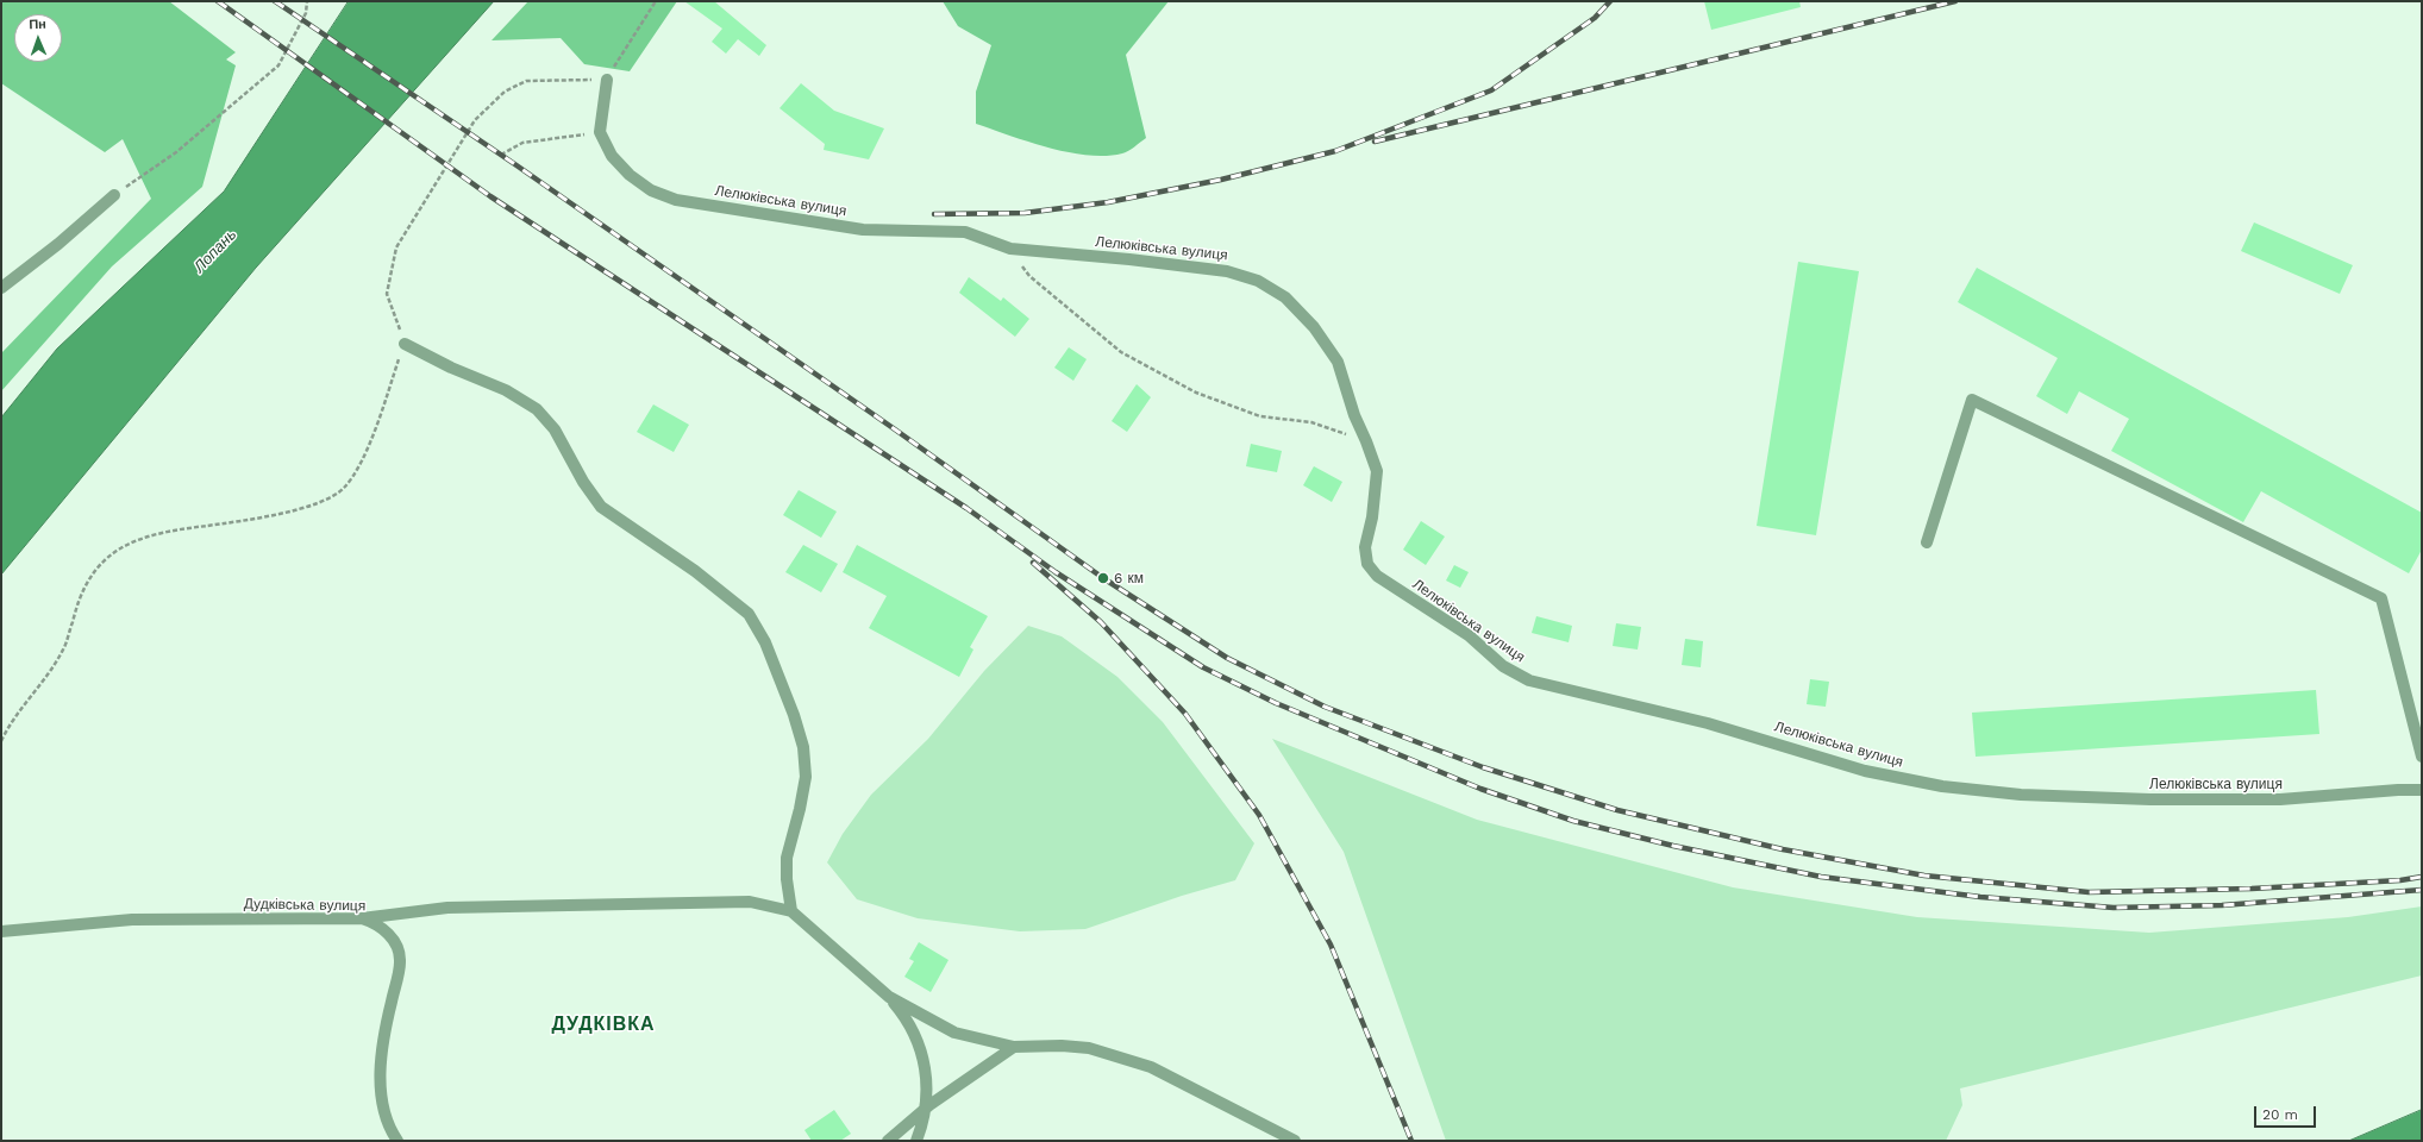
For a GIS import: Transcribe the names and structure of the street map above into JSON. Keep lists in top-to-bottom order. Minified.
{"streets":{"street":["Лелюківська вулиця","Дудківська вулиця"]},"districts":["ДУДКІВКА"],"water":["Лопань"],"places":["6 км"],"scale_bar":"20 m","north":"top"}
